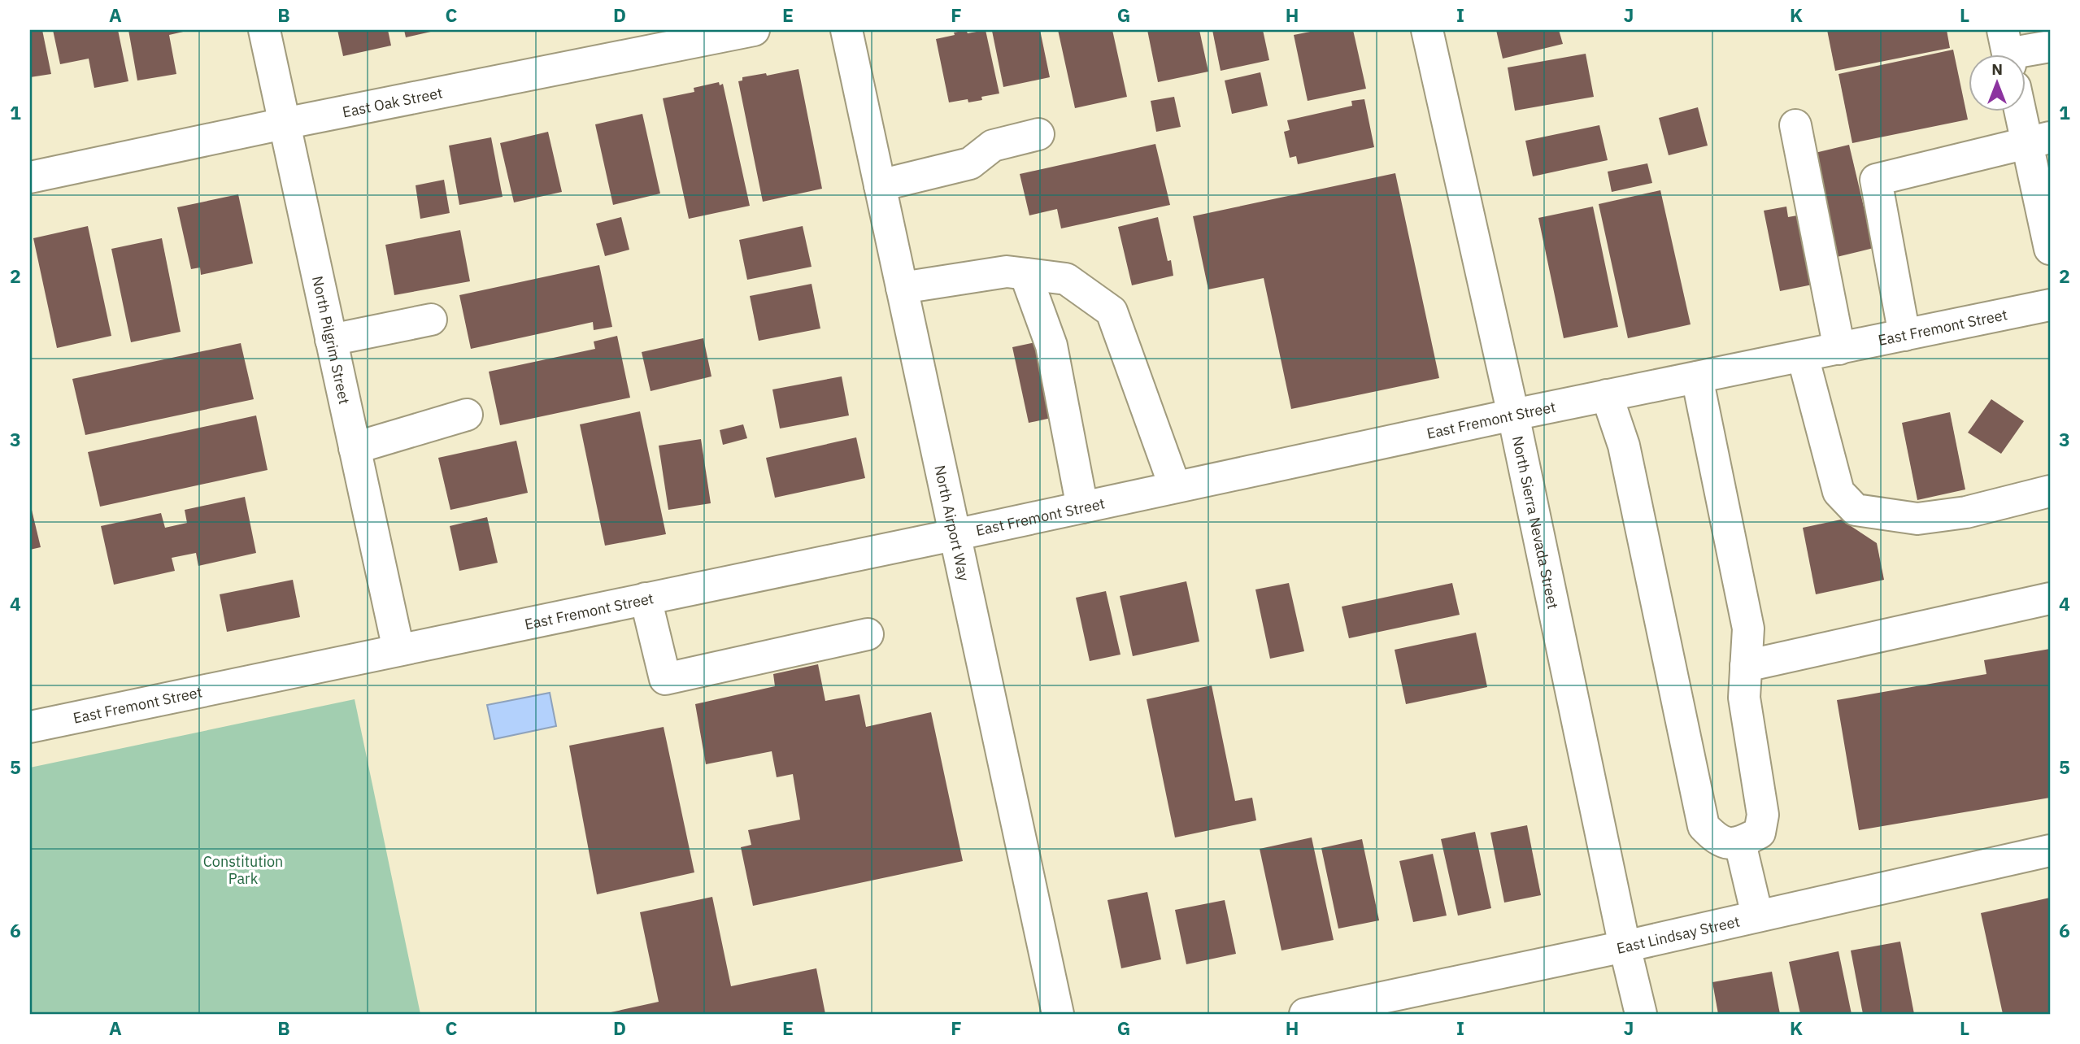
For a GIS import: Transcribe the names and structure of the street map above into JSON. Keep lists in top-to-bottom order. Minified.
{"streets":{"street":["East Oak Street","East Fremont Street","North Pilgrim Street","North Airport Way","North Sierra Nevada Street","East Lindsay Street"]},"crossings":[["East Oak Street","North Pilgrim Street"],["East Fremont Street","North Pilgrim Street"],["East Fremont Street","North Airport Way"],["East Fremont Street","North Sierra Nevada Street"],["North Sierra Nevada Street","East Lindsay Street"]],"parks":["Constitution Park"],"north":"top","grid":{"columns":["A","B","C","D","E","F","G","H","I","J","K","L"],"rows":["1","2","3","4","5","6"]}}
